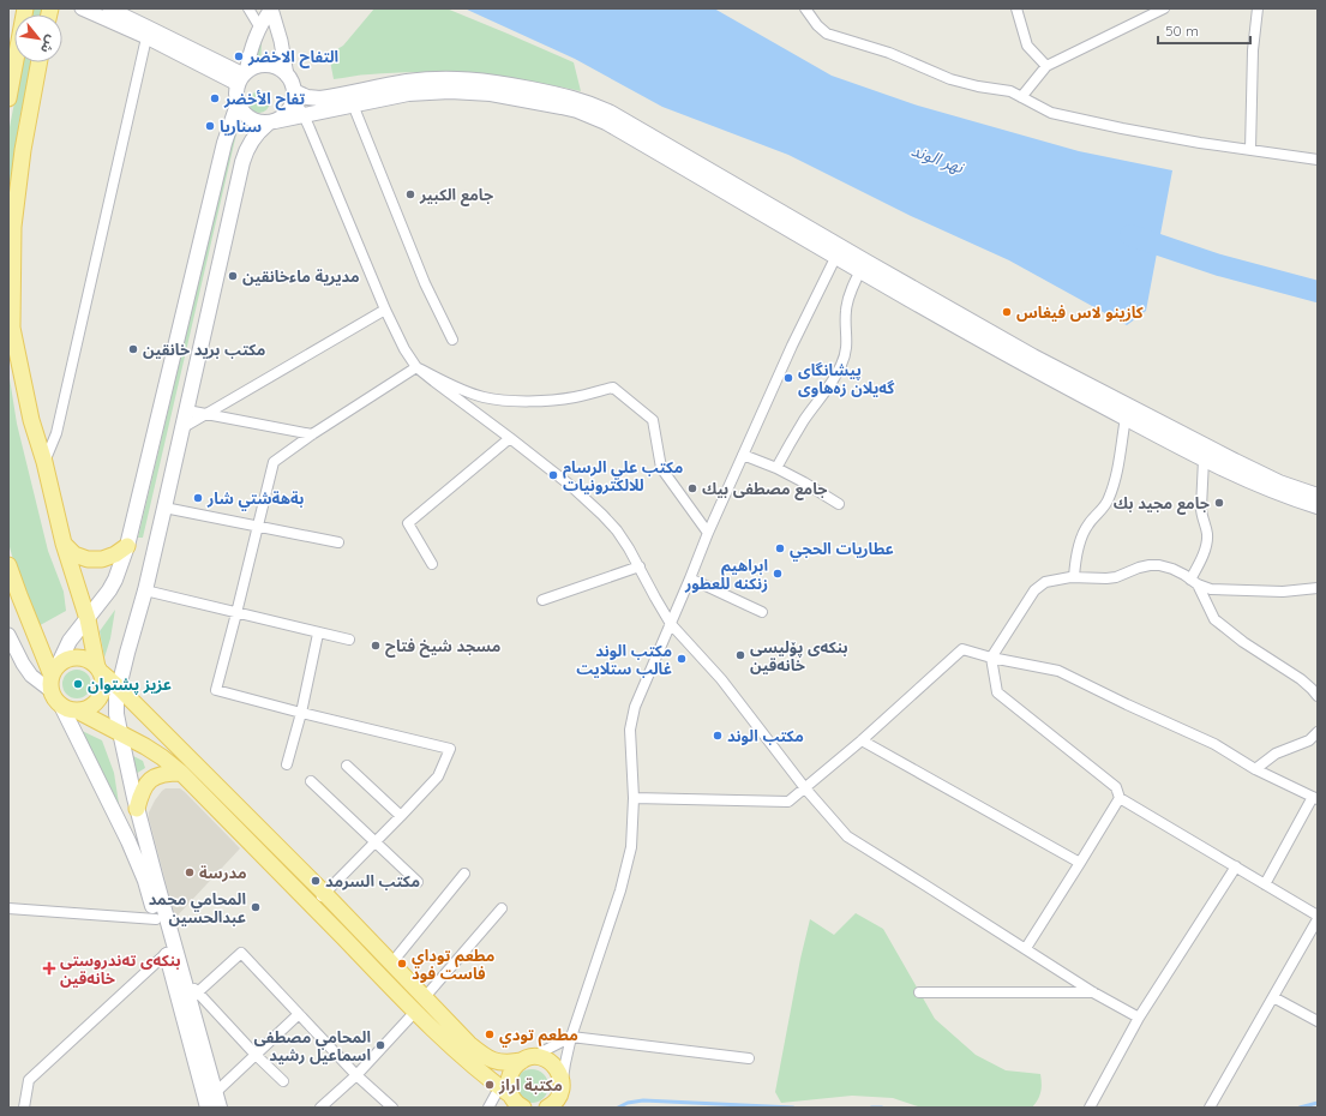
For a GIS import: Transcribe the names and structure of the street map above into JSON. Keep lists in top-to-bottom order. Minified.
{"water":["نهر الوند"],"places":{"other":["التفاح الاخضر","تفاح الأخضر","سناريا","جامع الكبير","مديرية ماءخانقين","كازينو لاس فيغاس","مكتب بريد خانقين","پیشانگای گەیلان زەهاوی","مكتب علي الرسام للالكترونيات","جامع مصطفى بيك","بةهةشتي شار","جامع مجيد بك","عطاريات الحجي","ابراهيم زنكنه للعطور","مسجد شيخ فتاح","بنکەی پۆلیسی خانەقین","مكتب الوند غالب ستلايت","عزيز پشتوان","مكتب الوند","مدرسة","مكتب السرمد","المحامي محمد عبدالحسين","مطعم توداي فاست فود","مطعم تودي","المحامي مصطفى اسماعيل رشيد","مكتبة اراز"],"health":["بنکەی تەندروستی خانەقین"]},"scale_bar":"50 m","north":"bottom right"}
